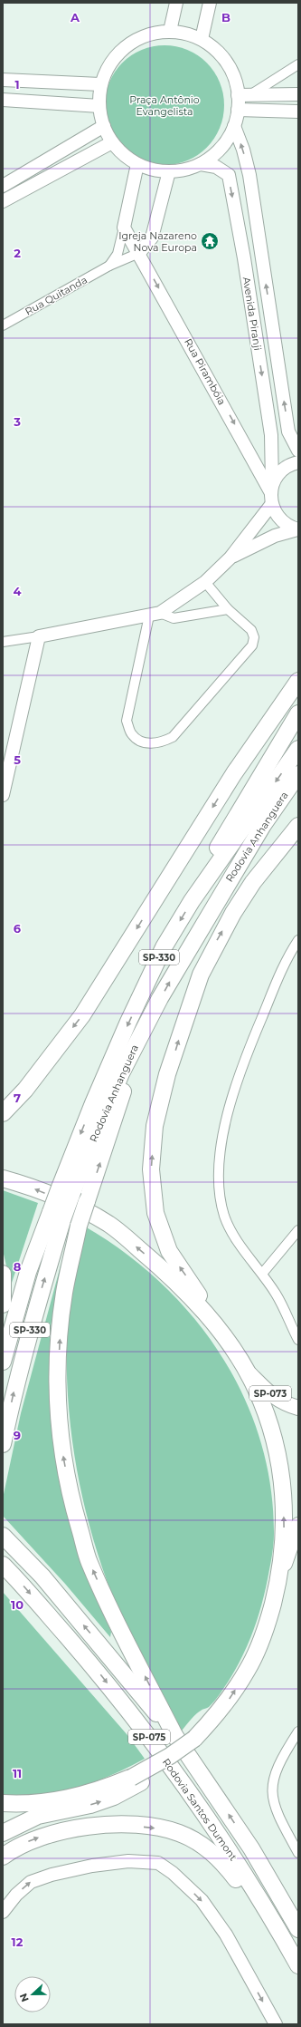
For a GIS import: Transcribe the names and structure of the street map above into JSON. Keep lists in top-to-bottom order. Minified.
{"streets":{"highway":["Rodovia Anhanguera","SP-330","SP-075","Rodovia Santos Dumont"],"main road":["SP-073"],"street":["Rua Quitanda","Avenida Piranji","Rua Pirambóia"]},"crossings":[["Rua Quitanda","Rua Pirambóia"],["Avenida Piranji","Rua Pirambóia"]],"one_way":["Rua Pirambóia"],"parks":["Praça Antônio Evangelista"],"places":{"temple":["Igreja Nazareno Nova Europa"]},"north":"left","grid":{"columns":["A","B"],"rows":["1","2","3","4","5","6","7","8","9","10","11","12"]}}
